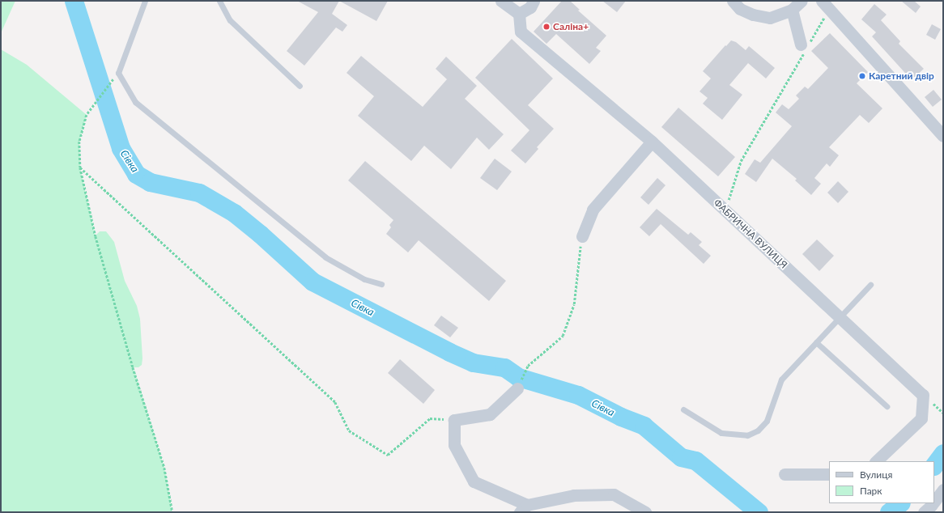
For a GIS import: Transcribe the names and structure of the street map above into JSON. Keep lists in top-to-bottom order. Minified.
{"streets":{"street":["ФАБРИЧНА ВУЛИЦЯ"]},"water":["Сівка"],"places":["Саліна+","Каретний двір"],"legend":["Вулиця","Парк"]}
